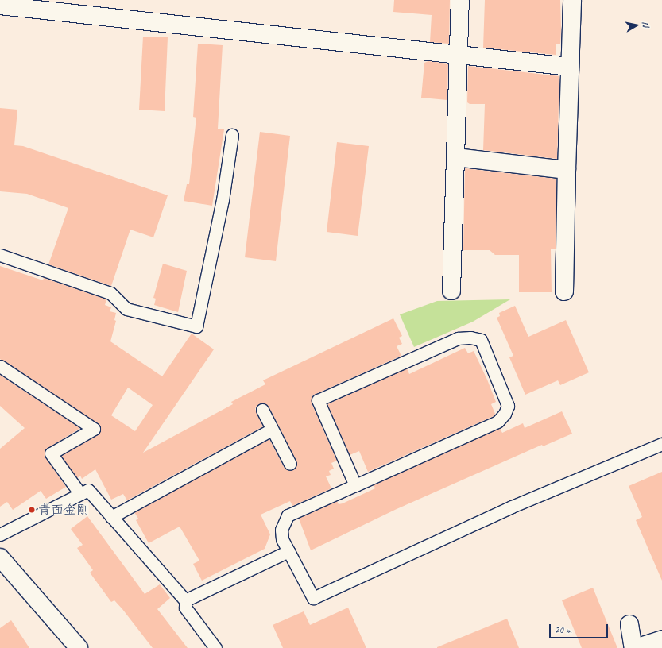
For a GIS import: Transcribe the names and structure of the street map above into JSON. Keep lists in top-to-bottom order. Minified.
{"places":["青面金剛"],"scale_bar":"20 m","north":"right"}
